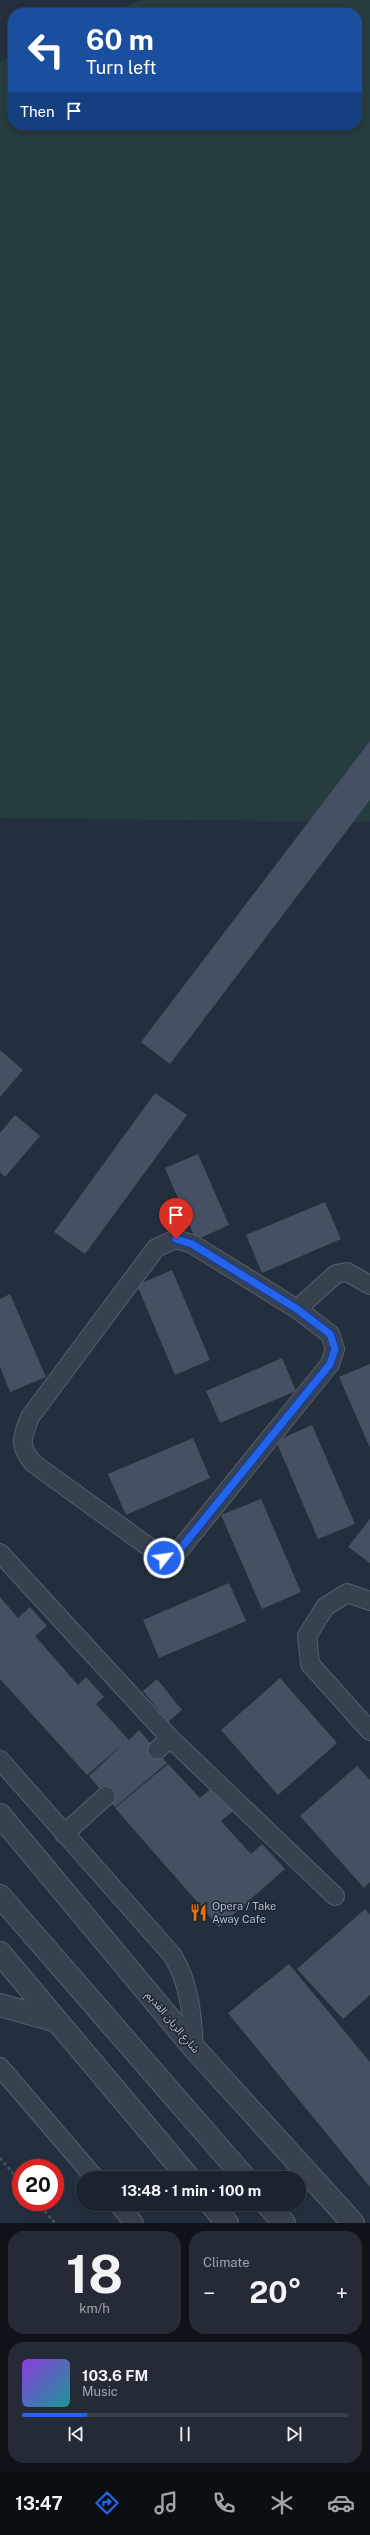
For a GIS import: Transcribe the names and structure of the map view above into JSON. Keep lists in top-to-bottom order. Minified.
{"streets":{"street":["شارع الريان القديم"]},"places":{"restaurant":["Opera / Take Away Cafe"]},"page":{"turn":["60 m","Turn left"],"then":"Then","limit":"20","trip":"13:48 · 1 min · 100 m","tile":[["18","km/h"],"Climate"],"heat":["−","20°","+"],"song":["103.6 FM","Music"],"tabs":"13:47"}}
